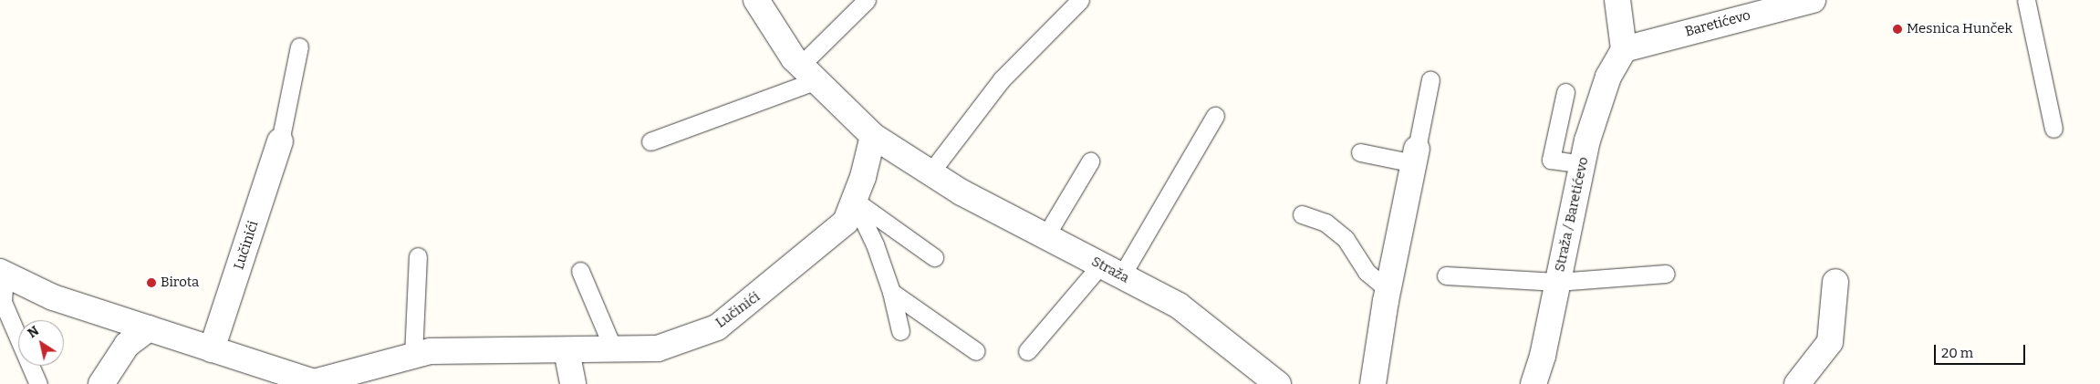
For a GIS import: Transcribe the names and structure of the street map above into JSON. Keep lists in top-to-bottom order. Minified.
{"streets":{"street":["Baretićevo","Straža / Baretićevo","Lučinići","Straža"]},"crossings":[["Baretićevo","Straža / Baretićevo"],["Lučinići","Straža"]],"places":["Mesnica Hunček","Birota"],"scale_bar":"20 m","north":"top left"}
